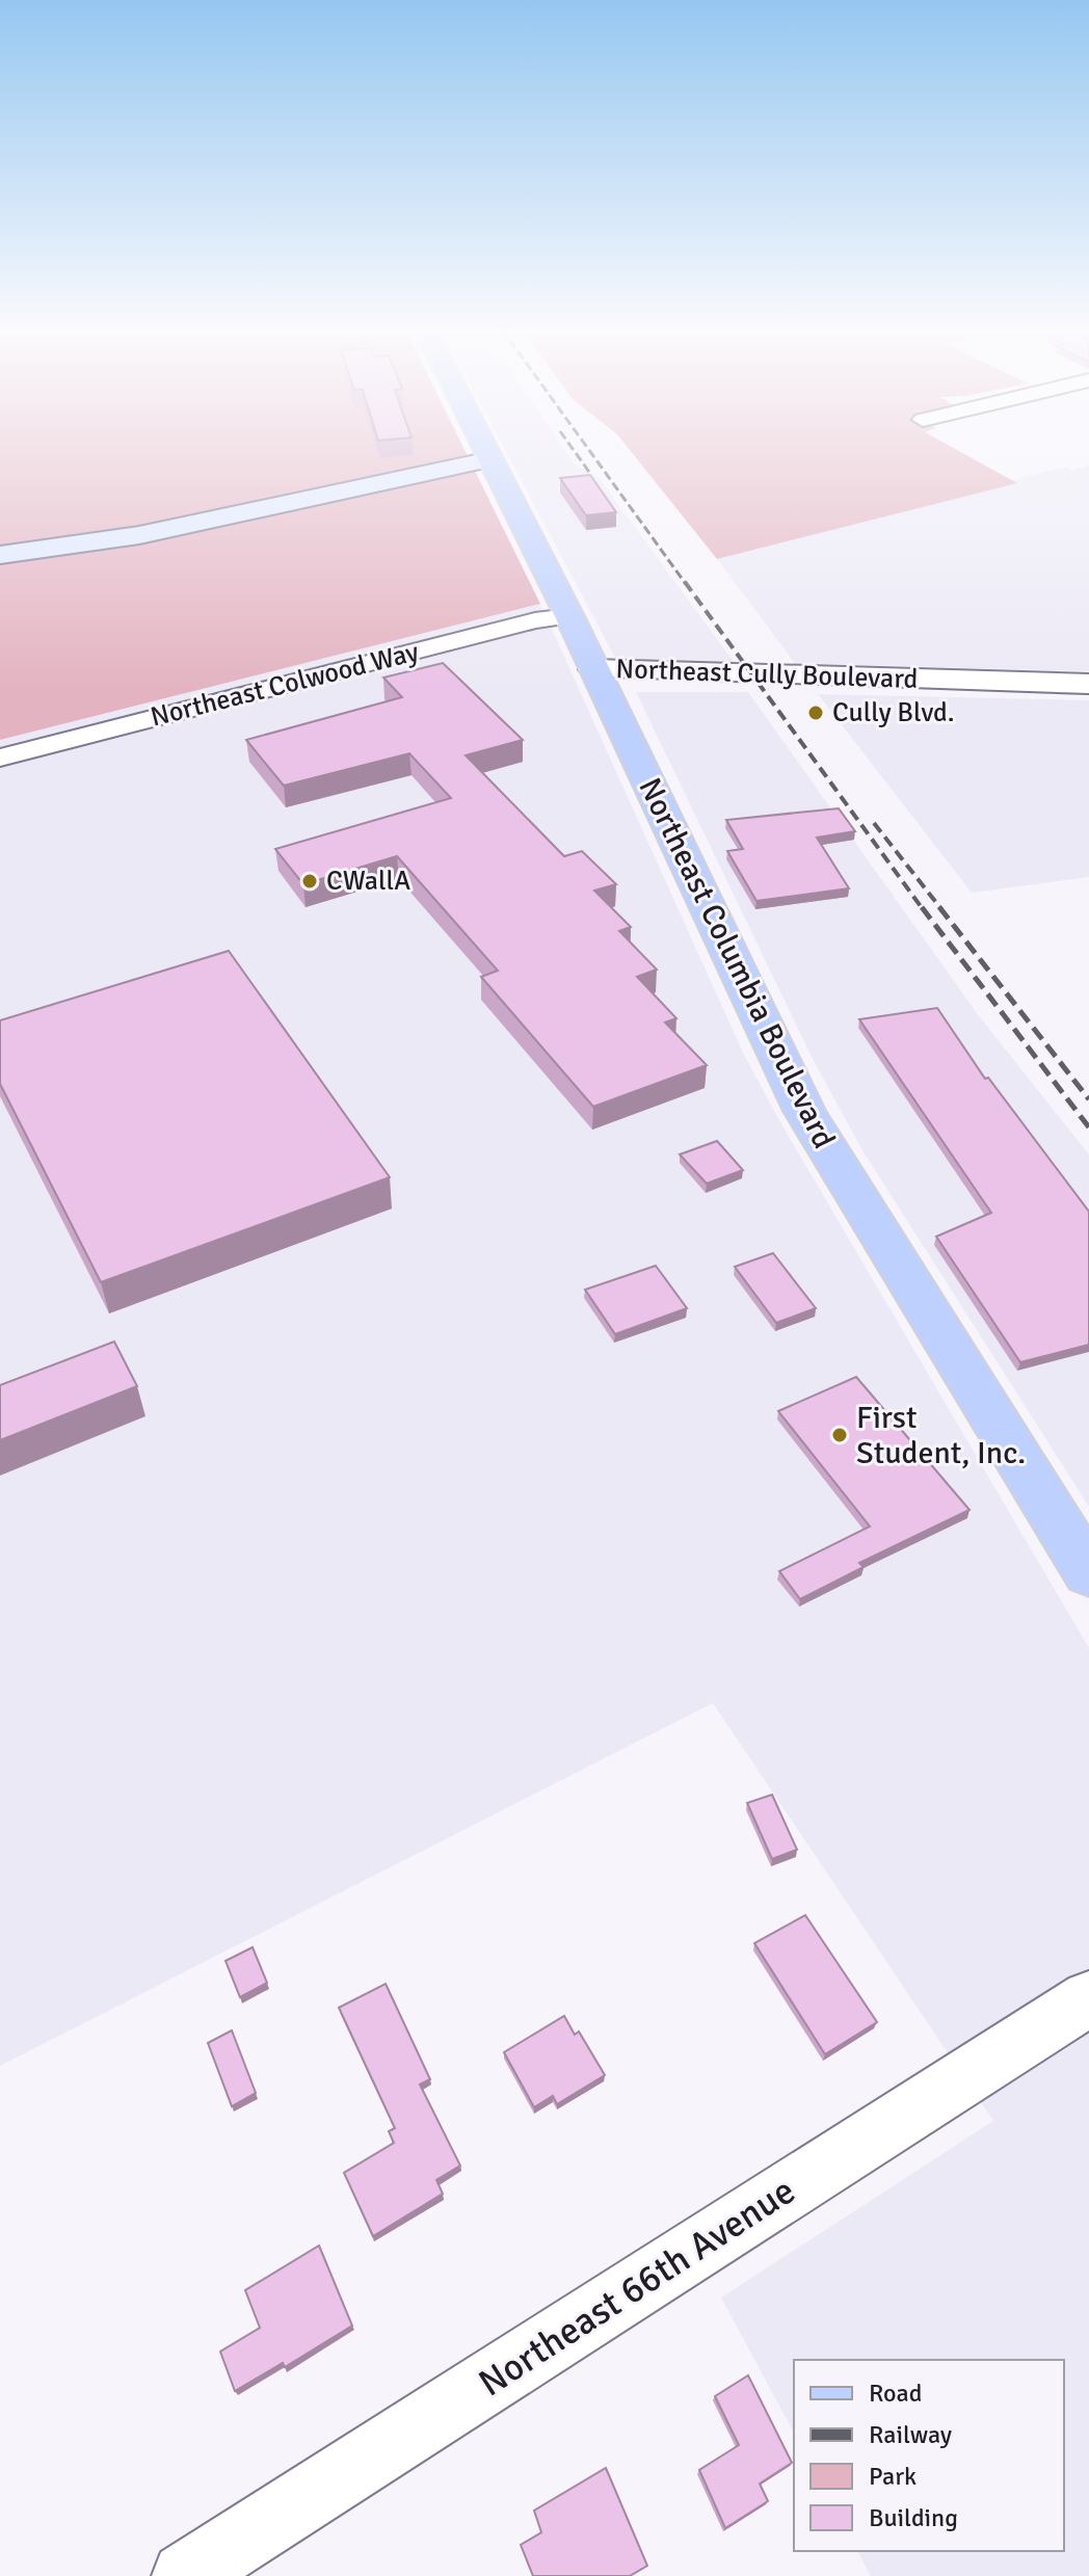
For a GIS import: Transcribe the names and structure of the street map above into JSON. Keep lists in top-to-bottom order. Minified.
{"streets":{"main road":["Northeast Columbia Boulevard"],"street":["Northeast Cully Boulevard","Northeast Colwood Way","Northeast 66th Avenue"]},"crossings":[["Northeast Cully Boulevard","Northeast Columbia Boulevard"],["Northeast Colwood Way","Northeast Columbia Boulevard"]],"places":["Cully Blvd.","CWallA","First Student, Inc."],"legend":["Road","Railway","Park","Building"]}
